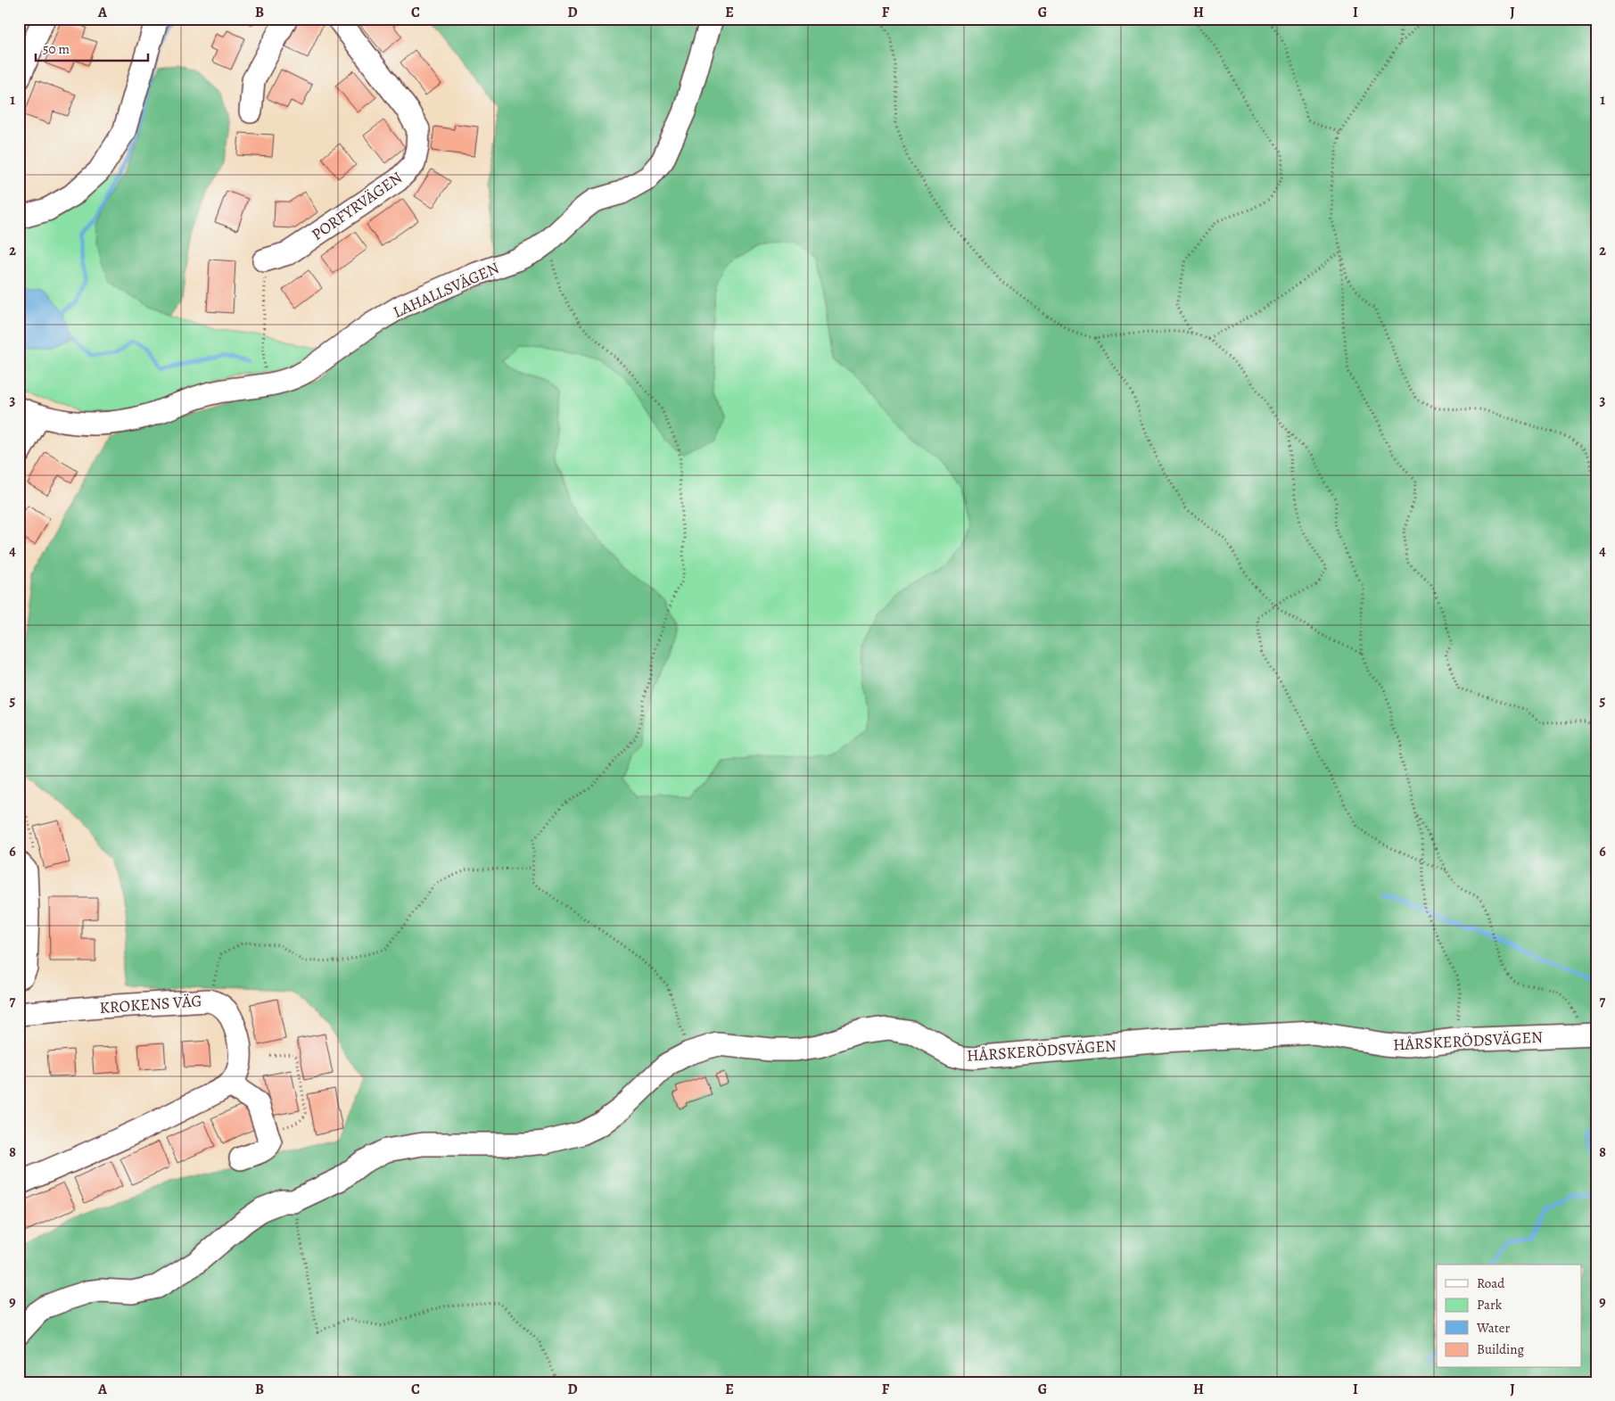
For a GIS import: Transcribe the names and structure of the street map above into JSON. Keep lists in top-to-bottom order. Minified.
{"streets":{"street":["PORFYRVÄGEN","LAHALLSVÄGEN","KROKENS VÄG","HÅRSKERÖDSVÄGEN"]},"legend":["Road","Park","Water","Building"],"scale_bar":"50 m","grid":{"columns":["A","B","C","D","E","F","G","H","I","J"],"rows":["1","2","3","4","5","6","7","8","9"]}}
